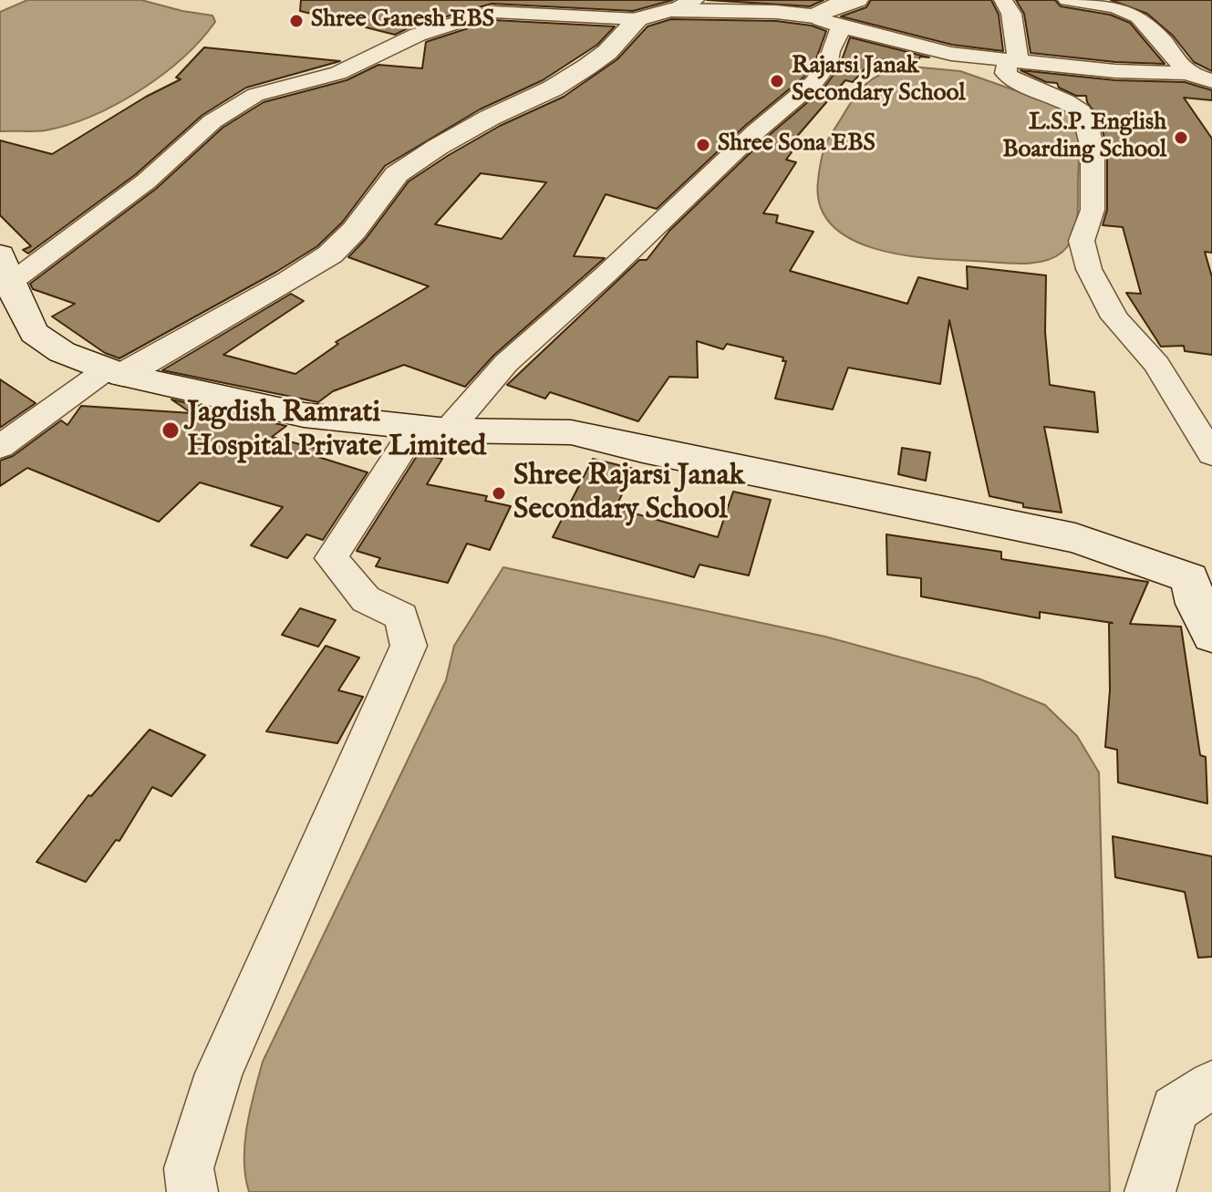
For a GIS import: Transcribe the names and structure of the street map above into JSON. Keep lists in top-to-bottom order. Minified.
{"places":["Shree Ganesh EBS","Rajarsi Janak Secondary School","L.S.P. English Boarding School","Shree Sona EBS","Jagdish Ramrati Hospital Private Limited","Shree Rajarsi Janak Secondary School"]}
